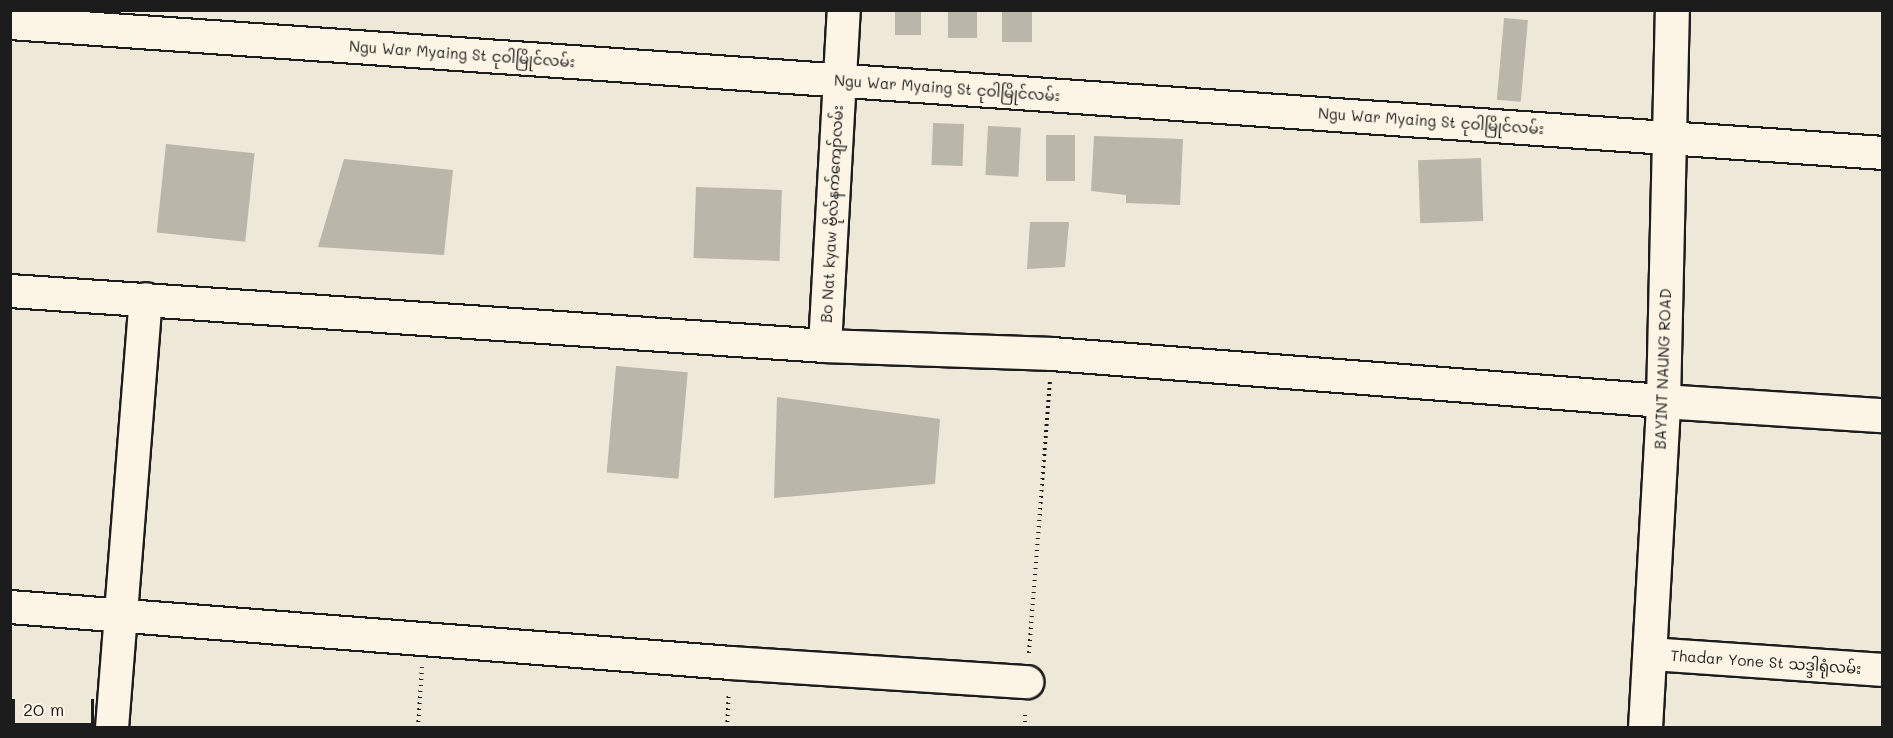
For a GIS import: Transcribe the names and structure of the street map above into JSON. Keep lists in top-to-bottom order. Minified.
{"streets":{"main road":["BAYINT NAUNG ROAD"],"street":["Ngu War Myaing St ငုဝါမြိုင်လမ်း","Bo Nat kyaw ဗိုလ်နက်ကျော်လမ်း","Thadar Yone St သဒ္ဒါရုံလမ်း"]},"crossings":[["Ngu War Myaing St ငုဝါမြိုင်လမ်း","Bo Nat kyaw ဗိုလ်နက်ကျော်လမ်း"],["Ngu War Myaing St ငုဝါမြိုင်လမ်း","BAYINT NAUNG ROAD"],["BAYINT NAUNG ROAD","Thadar Yone St သဒ္ဒါရုံလမ်း"]],"scale_bar":"20 m"}
